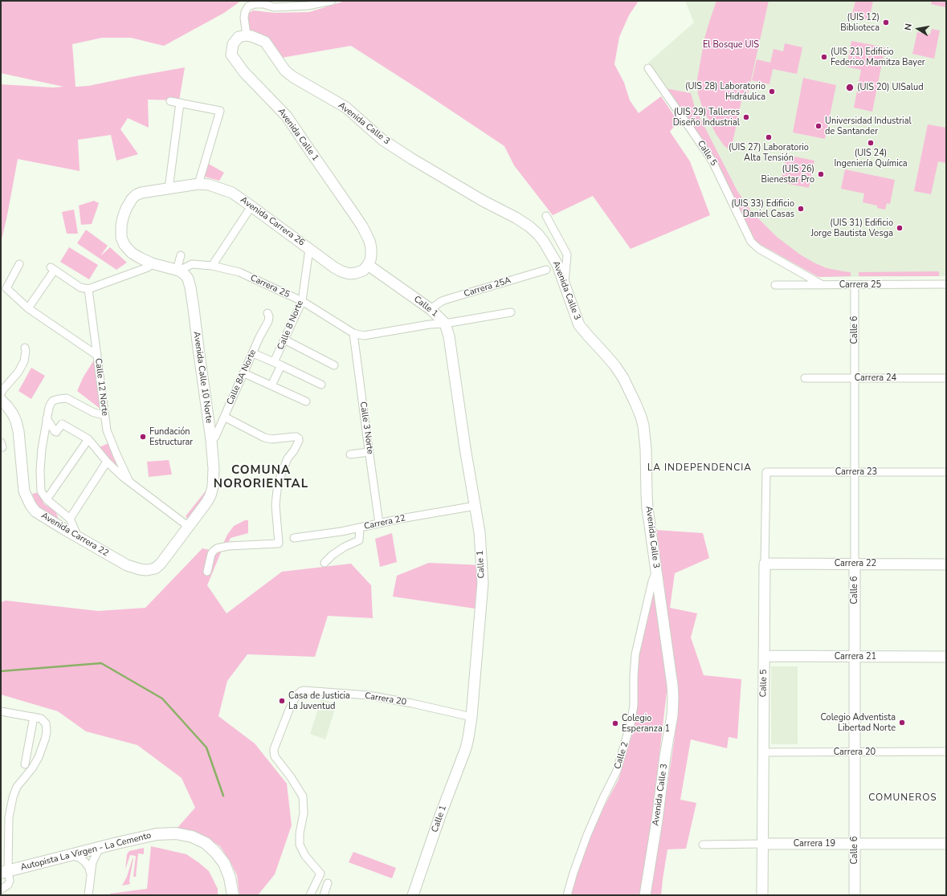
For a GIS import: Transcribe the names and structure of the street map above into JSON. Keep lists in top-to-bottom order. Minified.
{"streets":{"main road":["Autopista La Virgen - La Cemento"],"street":["Avenida Calle 3","Avenida Calle 1","Calle 5","Avenida Carrera 26","Carrera 25","Carrera 25A","Calle 1","Calle 8 Norte","Calle 6","Avenida Calle 10 Norte","Calle 8A Norte","Carrera 24","Calle 12 Norte","Calle 3 Norte","Carrera 23","Carrera 22","Avenida Carrera 22","Carrera 21","Carrera 20","Calle 2","Carrera 19"]},"crossings":[["Avenida Calle 3","Avenida Calle 1"],["Avenida Calle 3","Calle 2"],["Avenida Calle 1","Avenida Carrera 26"],["Avenida Calle 1","Calle 1"],["Calle 5","Carrera 25"],["Calle 5","Carrera 23"],["Calle 5","Carrera 22"],["Calle 5","Carrera 21"],["Calle 5","Carrera 20"],["Calle 5","Carrera 19"],["Avenida Carrera 26","Calle 1"],["Avenida Carrera 26","Calle 8 Norte"],["Carrera 25","Calle 8 Norte"],["Carrera 25","Calle 6"],["Carrera 25","Avenida Calle 10 Norte"],["Carrera 25","Calle 3 Norte"],["Carrera 25A","Calle 1"],["Calle 1","Carrera 22"],["Calle 1","Carrera 20"],["Calle 6","Carrera 24"],["Calle 6","Carrera 23"],["Calle 6","Carrera 22"],["Calle 6","Carrera 21"],["Calle 6","Carrera 20"],["Calle 6","Carrera 19"],["Avenida Calle 10 Norte","Calle 8A Norte"],["Avenida Calle 10 Norte","Avenida Carrera 22"],["Calle 3 Norte","Carrera 22"]],"districts":["LA INDEPENDENCIA","COMUNA NORORIENTAL","COMUNEROS"],"parks":["El Bosque UIS"],"places":["(UIS 12) Biblioteca","(UIS 21) Edificio Federico Mamitza Bayer","(UIS 20) UISalud","(UIS 28) Laboratorio Hidráulica","(UIS 29) Talleres Diseño Industrial","Universidad Industrial de Santander","(UIS 27) Laboratorio Alta Tensión","(UIS 24) Ingeniería Química","(UIS 26) Bienestar Pro","(UIS 33) Edificio Daniel Casas","(UIS 31) Edificio Jorge Bautista Vesga","Fundación Estructurar","Casa de Justicia La Juventud","Colegio Adventista Libertad Norte","Colegio Esperanza 1"],"north":"left"}
